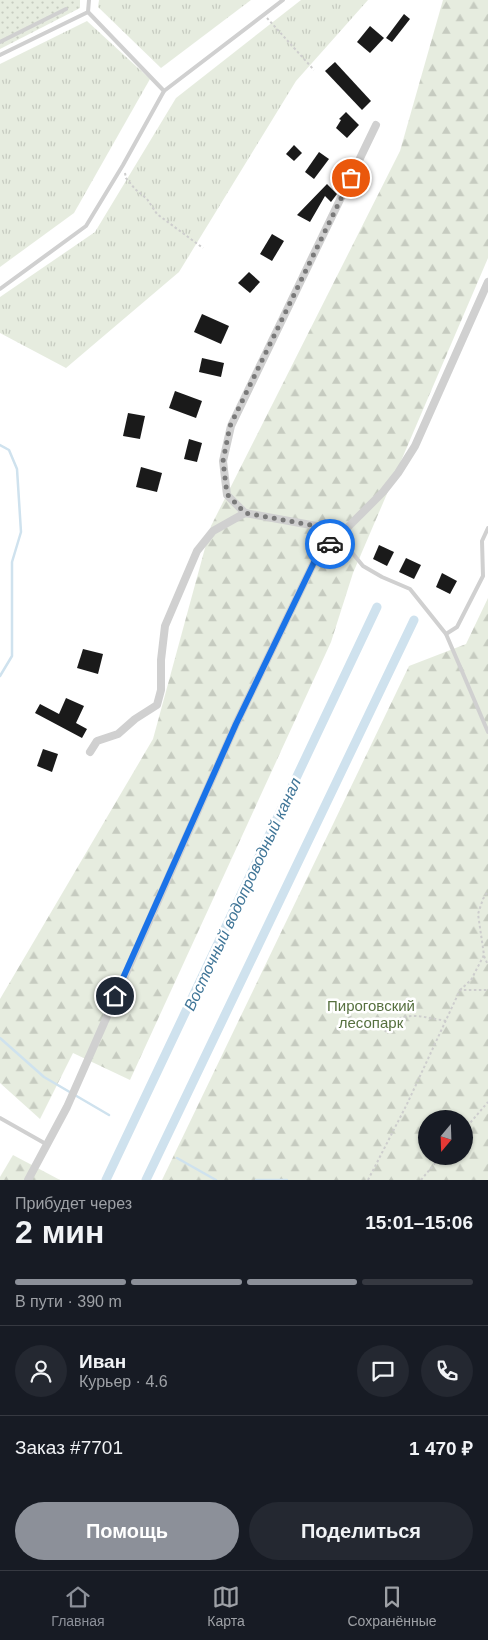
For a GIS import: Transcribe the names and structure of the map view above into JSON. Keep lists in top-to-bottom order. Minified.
{"water":["Восточный водопроводный канал"],"parks":["Пироговский лесопарк"],"north":"bottom","page":{"heading":["2 мин","Прибудет через","15:01–15:06"],"panel":["Иван","Курьер · 4.6","Заказ #7701","1 470 ₽"],"bar":"В пути · 390 m","buttons":["Помощь","Поделиться"],"tabs":["Главная","Карта","Сохранённые"]}}
